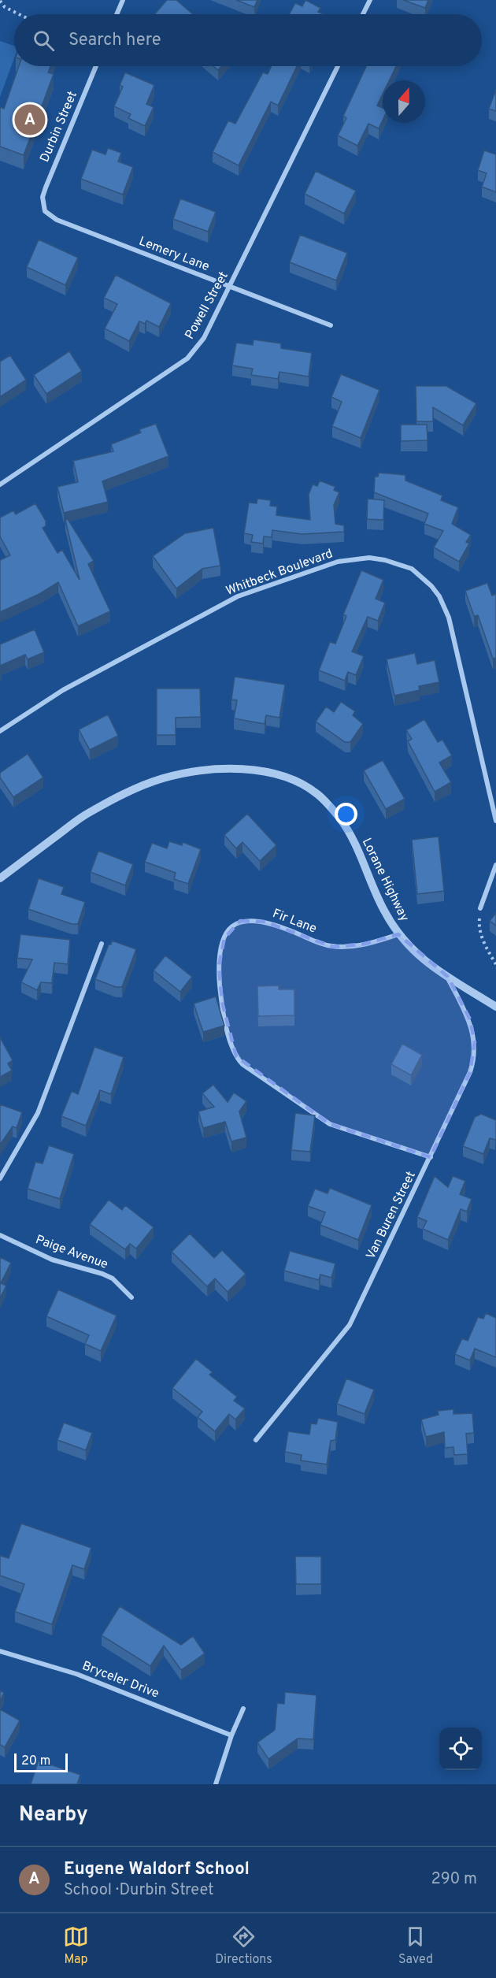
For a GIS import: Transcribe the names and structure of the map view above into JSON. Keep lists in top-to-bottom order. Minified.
{"streets":{"street":["Durbin Street","Lemery Lane","Powell Street","Whitbeck Boulevard","Lorane Highway","Fir Lane","Van Buren Street","Paige Avenue","Bryceler Drive"]},"crossings":[["Durbin Street","Lemery Lane"],["Lemery Lane","Powell Street"],["Lorane Highway","Fir Lane"],["Lorane Highway","Van Buren Street"],["Fir Lane","Van Buren Street"]],"scale_bar":"20 m","north":"top","page":{"search":"Search here","pins":"A","scale":"20 m","heading":"Nearby","list":[{"mark":"A","name":"Eugene Waldorf School","note":"School · Durbin Street","value":"290 m"}],"nav":["Map","Directions","Saved"]}}
